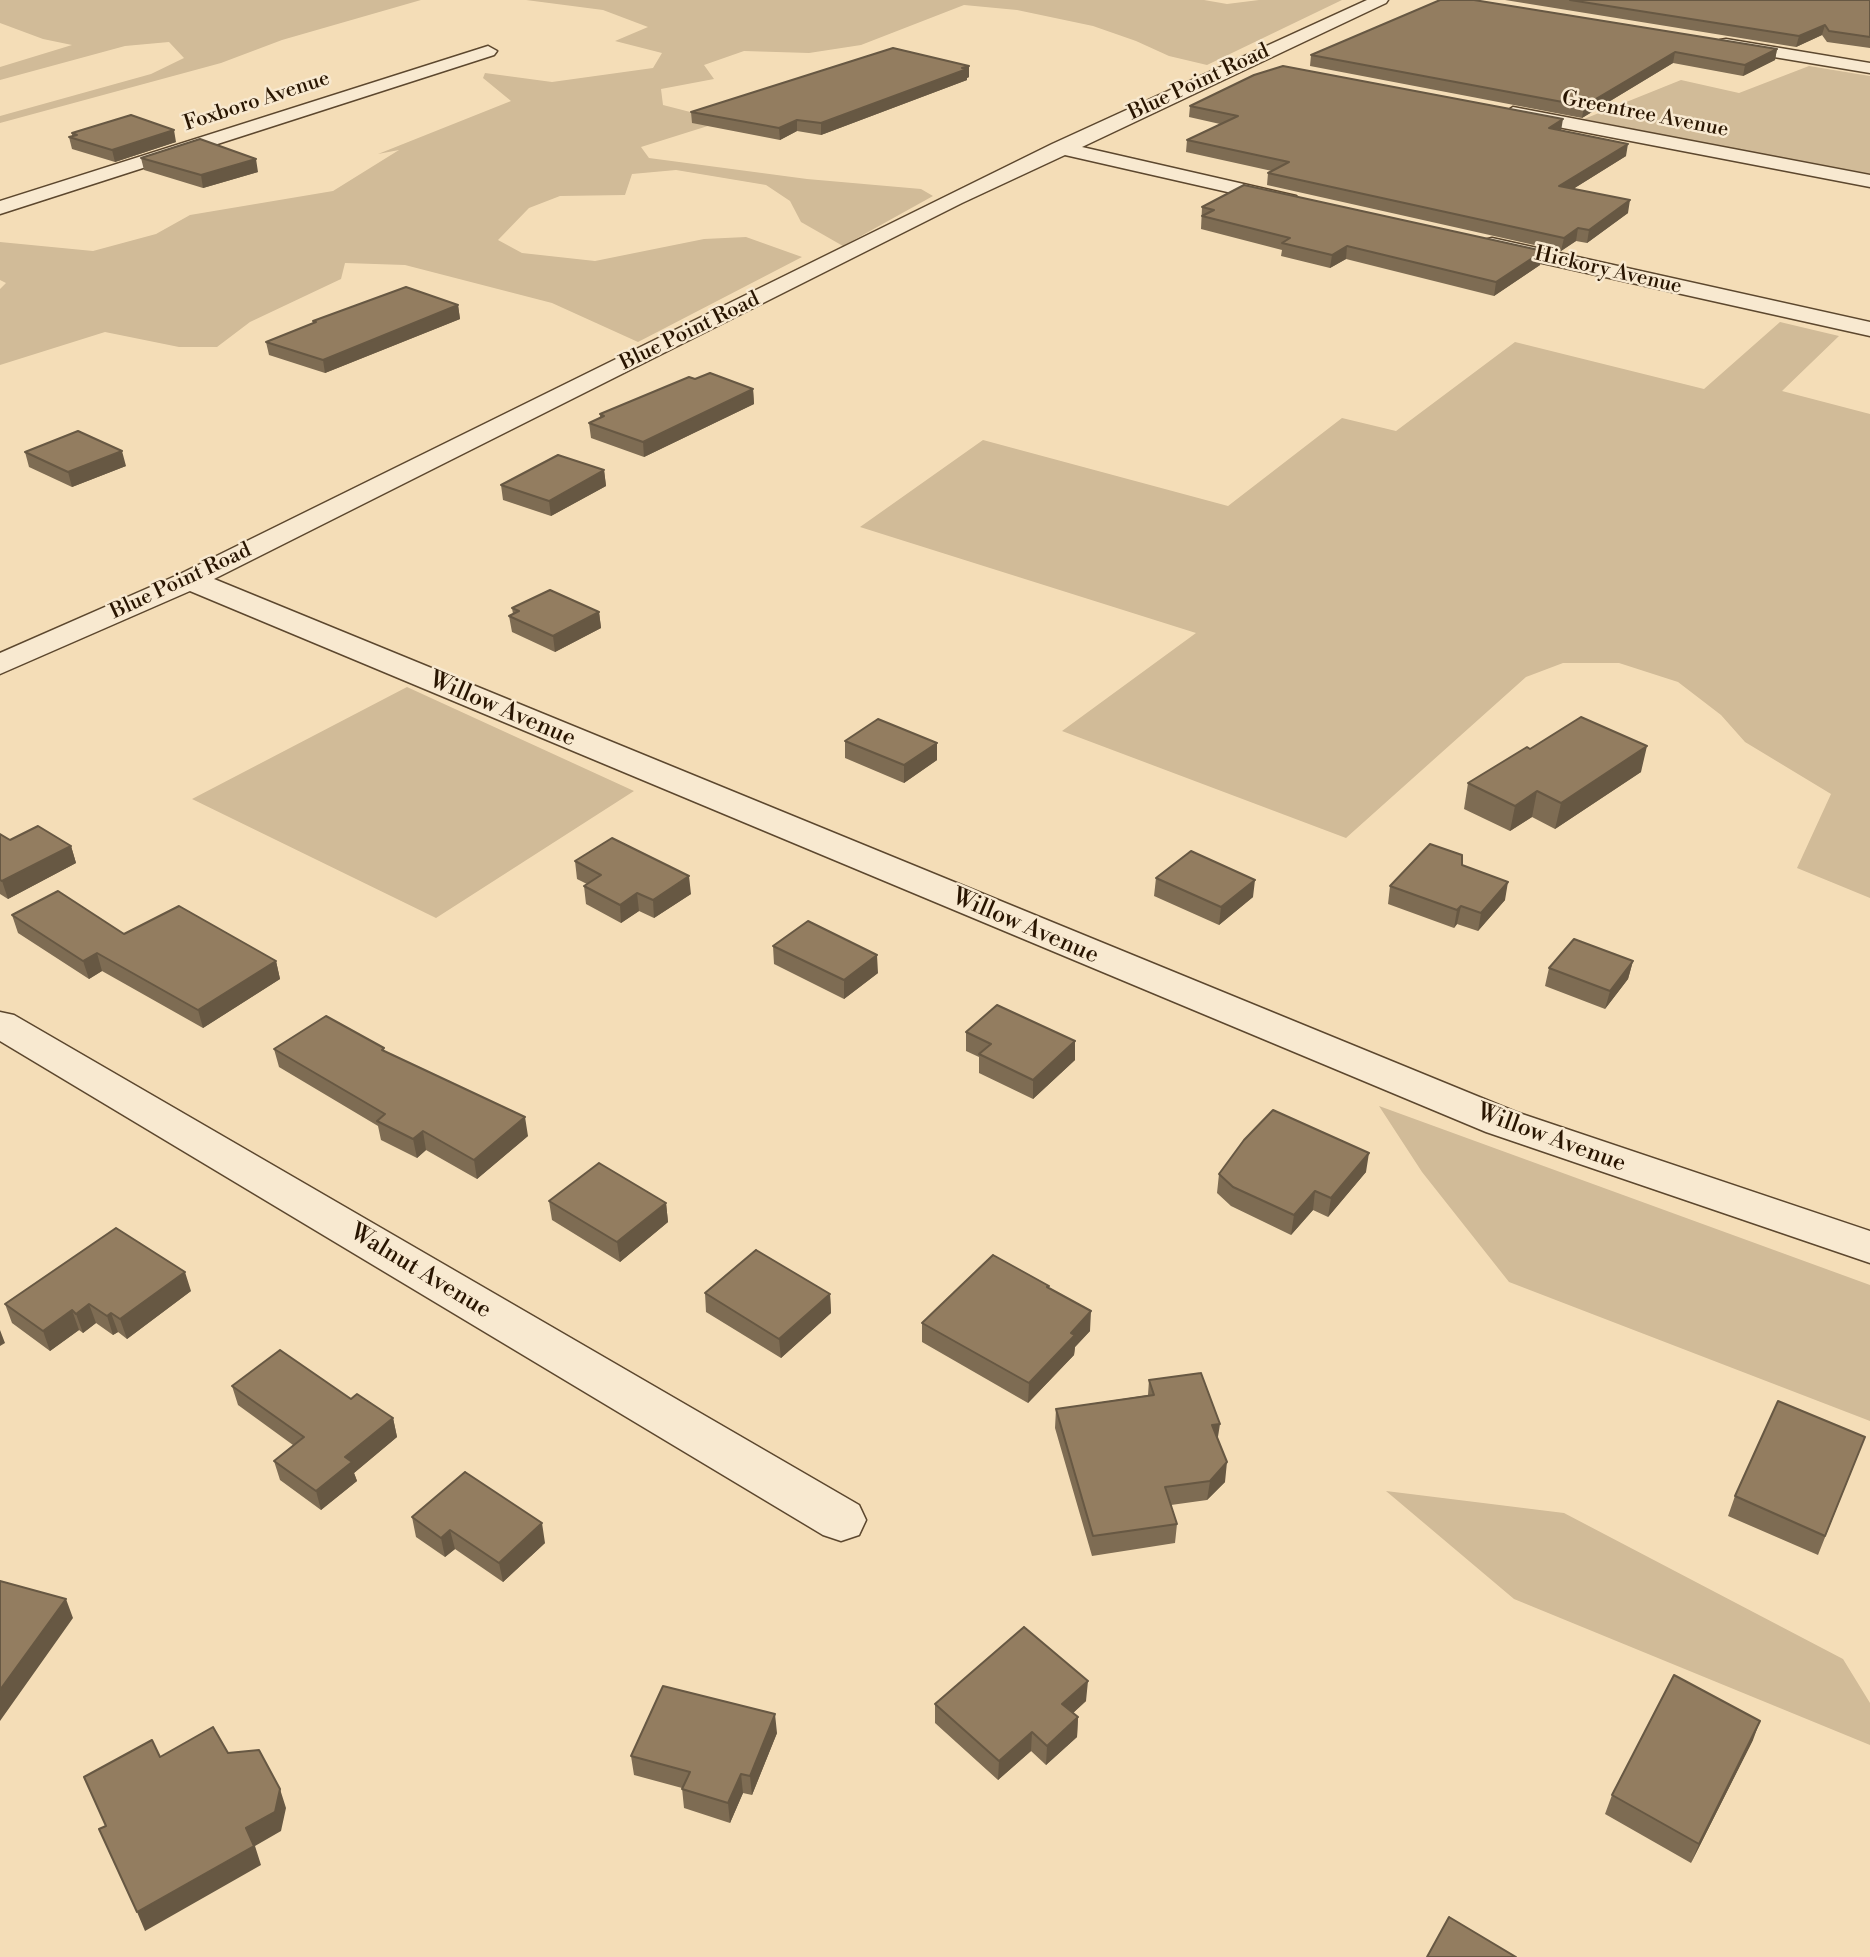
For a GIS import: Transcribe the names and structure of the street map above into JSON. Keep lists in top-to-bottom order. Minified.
{"streets":{"street":["Blue Point Road","Foxboro Avenue","Greentree Avenue","Hickory Avenue","Willow Avenue","Walnut Avenue"]},"crossings":[["Blue Point Road","Willow Avenue"]]}
